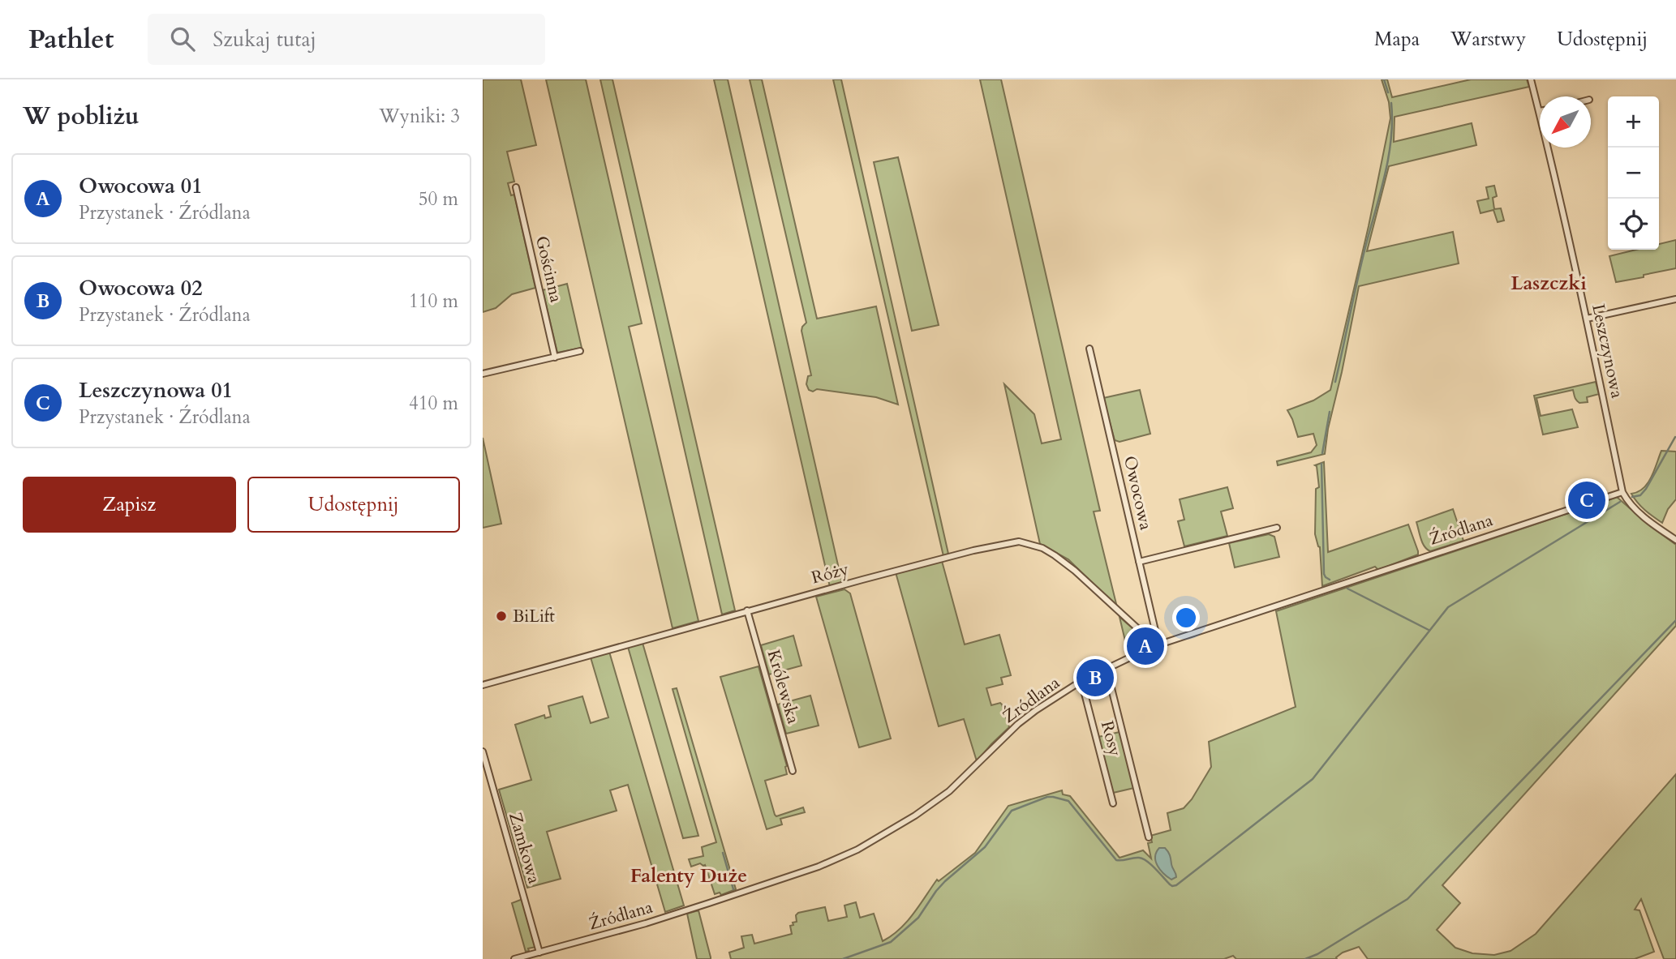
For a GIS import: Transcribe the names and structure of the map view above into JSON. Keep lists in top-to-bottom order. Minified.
{"streets":{"street":["Gościnna","Leszczynowa","Owocowa","Źródlana","Róży","Królewska","Rosy","Zamkowa"]},"crossings":[["Leszczynowa","Źródlana"],["Owocowa","Źródlana"],["Owocowa","Róży"],["Źródlana","Róży"],["Źródlana","Rosy"],["Źródlana","Zamkowa"],["Róży","Królewska"]],"districts":["Laszczki","Falenty Duże"],"places":["BiLift"],"north":"bottom left","page":{"header":"Pathlet","search":"Szukaj tutaj","nav":["Mapa","Warstwy","Udostępnij"],"heading":["W pobliżu","Wyniki: 3"],"map_buttons":["+","−"],"list":[{"mark":"A","name":"Owocowa 01","note":"Przystanek · Źródlana","value":"50 m"},{"mark":"B","name":"Owocowa 02","note":"Przystanek · Źródlana","value":"110 m"},{"mark":"C","name":"Leszczynowa 01","note":"Przystanek · Źródlana","value":"410 m"}],"buttons":["Zapisz","Udostępnij"],"pins":["C","A","B"]}}
